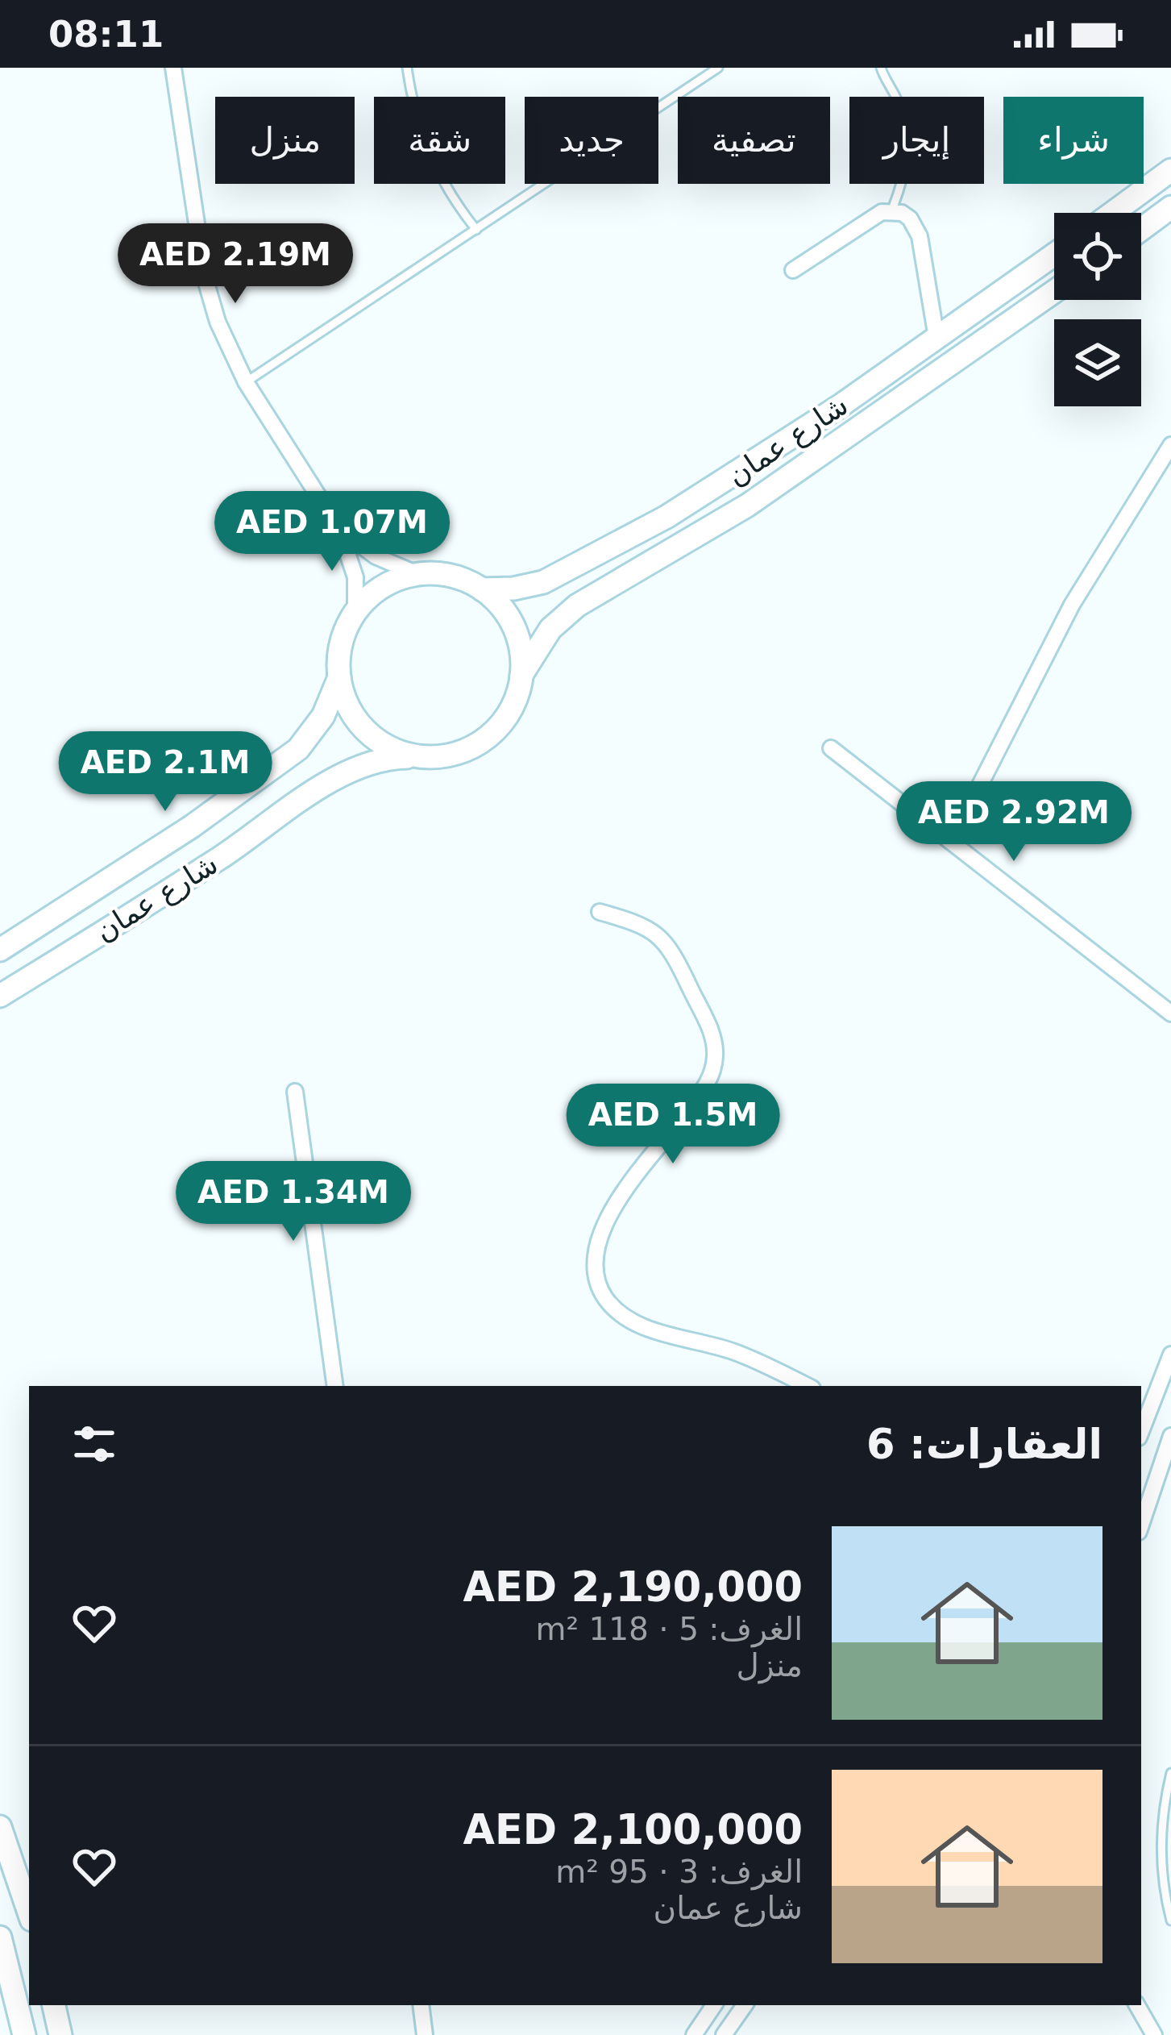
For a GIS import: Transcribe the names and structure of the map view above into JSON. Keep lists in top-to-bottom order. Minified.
{"streets":{"main road":["شارع عمان"]},"page":{"status":"08:11","chip":["شراء","إيجار","تصفية","جديد","شقة","منزل"],"price":["AED 2.19M","AED 1.07M","AED 2.1M","AED 2.92M","AED 1.5M","AED 1.34M"],"heading":"العقارات: 6","list":[{"name":"AED 2,190,000","note":"الغرف: 5 · 118 m² · منزل"},{"name":"AED 2,100,000","note":"الغرف: 3 · 95 m² · شارع عمان"}]}}
